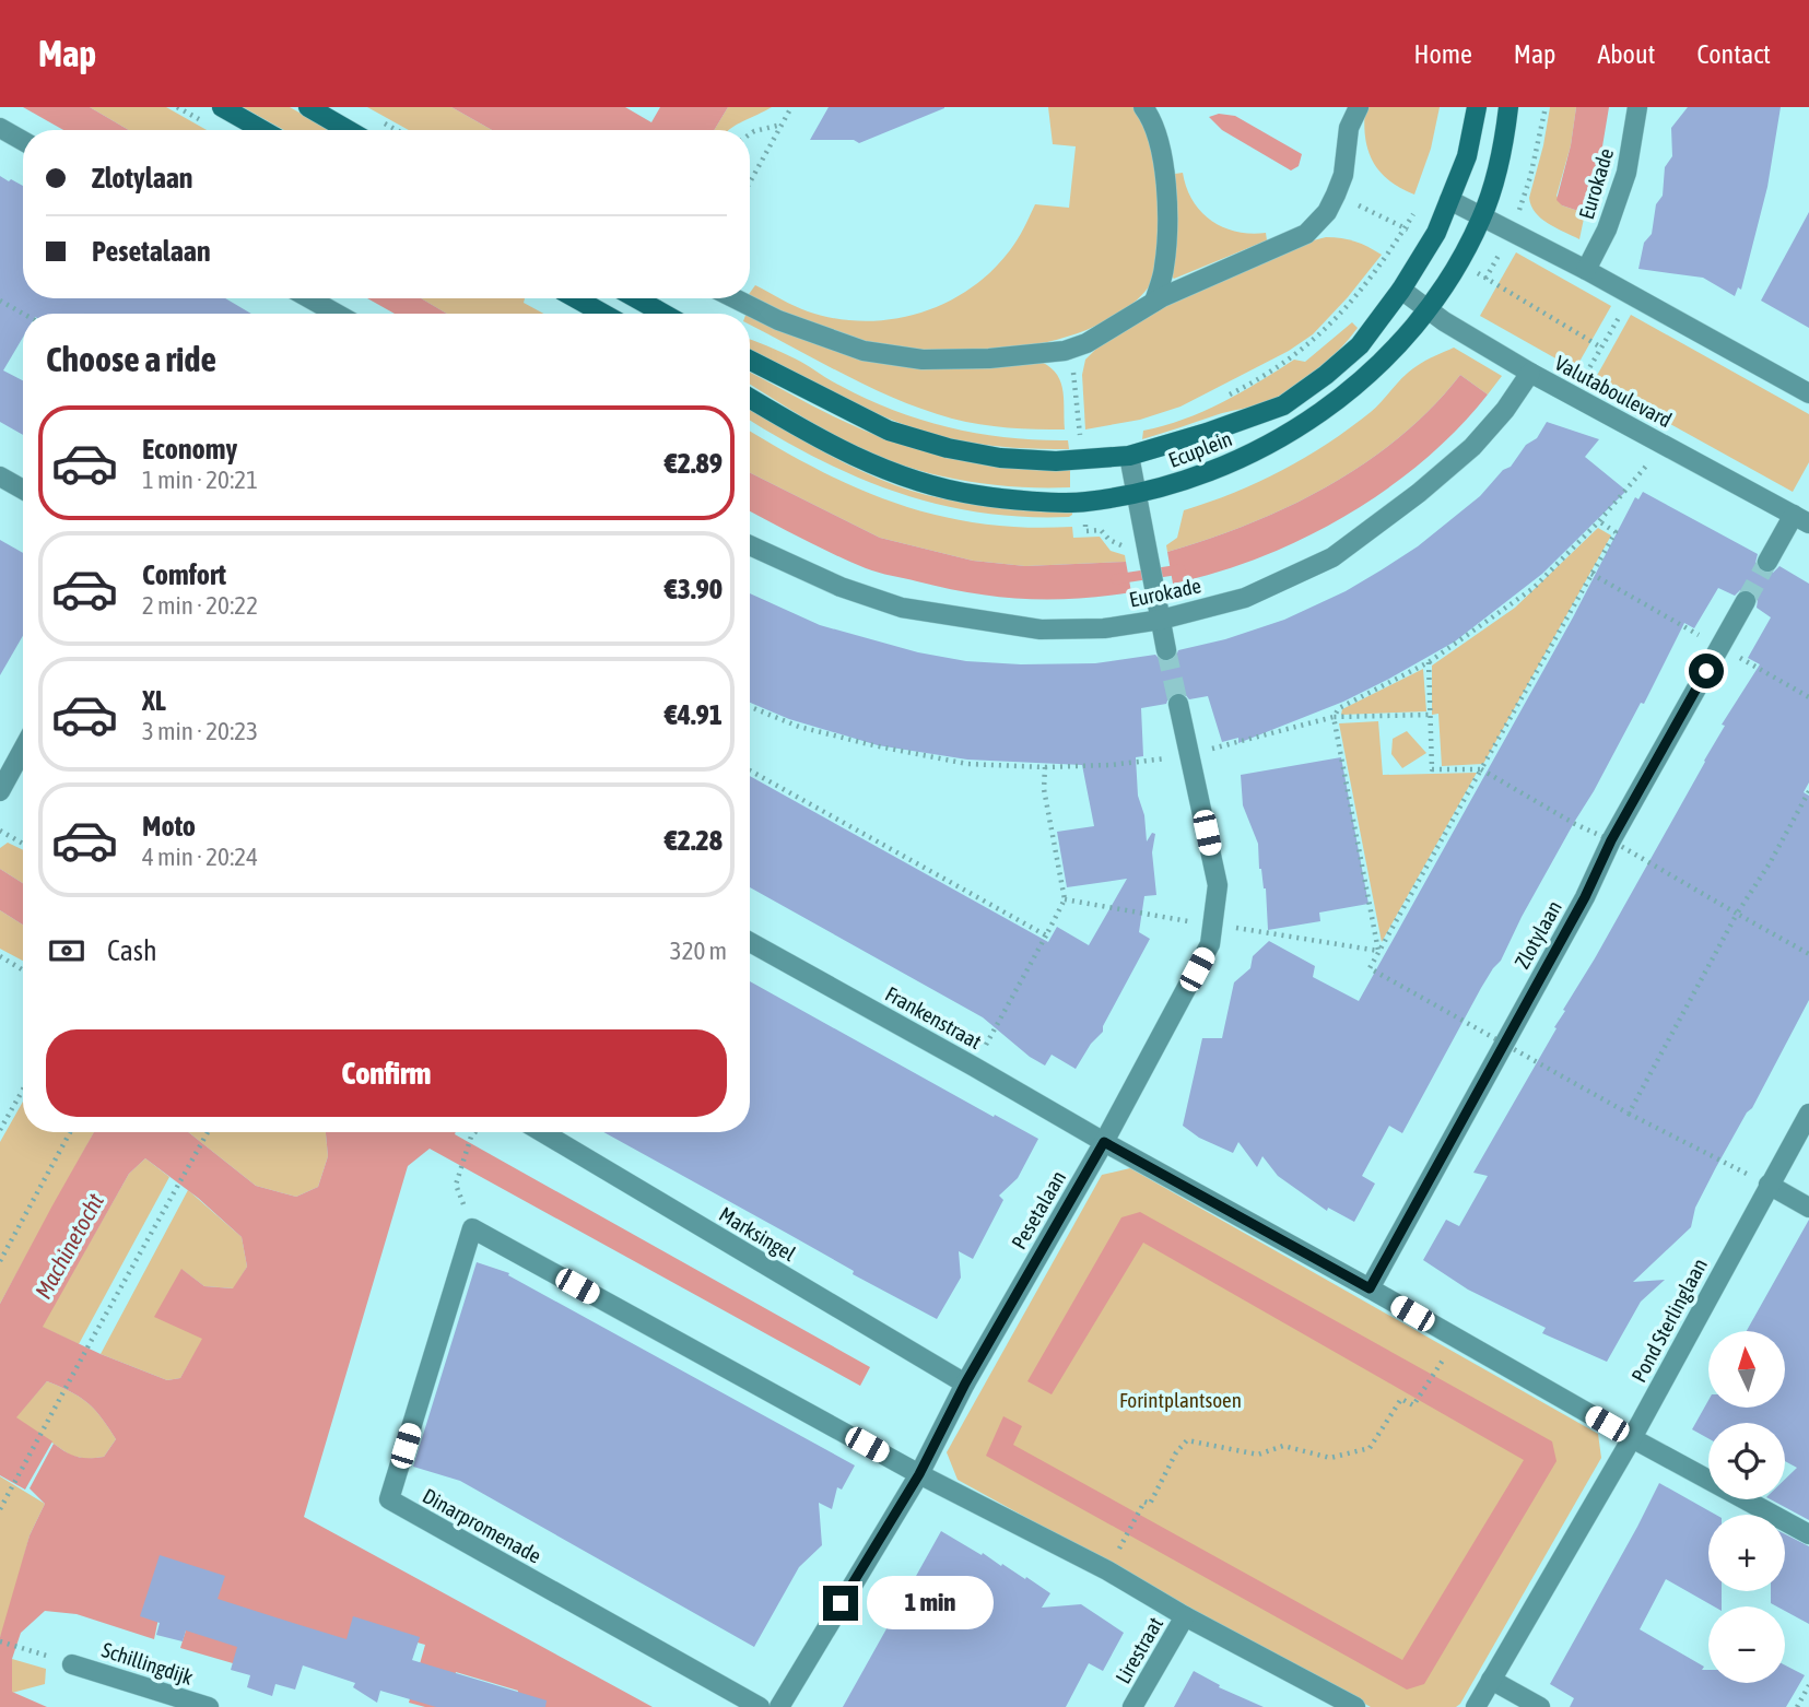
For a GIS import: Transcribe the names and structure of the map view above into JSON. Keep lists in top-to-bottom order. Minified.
{"streets":{"main road":["Ecuplein"],"street":["Eurokade","Valutaboulevard","Zlotylaan","Frankenstraat","Pesetalaan","Marksingel","Pond Sterlinglaan","Dinarpromenade","Lirestraat","Schillingdijk"]},"crossings":[["Eurokade","Valutaboulevard"],["Valutaboulevard","Ecuplein"],["Frankenstraat","Pesetalaan"],["Pesetalaan","Marksingel"],["Pesetalaan","Dinarpromenade"]],"water":["Machinetocht"],"parks":["Forintplantsoen"],"north":"top","page":{"header":"Map","nav":["Home","Map","About","Contact"],"banner":["Zlotylaan","Pesetalaan"],"heading":"Choose a ride","list":[{"name":"Economy","note":"1 min · 20:21","value":"€2.89"},{"name":"Comfort","note":"2 min · 20:22","value":"€3.90"},{"name":"XL","note":"3 min · 20:23","value":"€4.91"},{"name":"Moto","note":"4 min · 20:24","value":"€2.28"}],"pay":["Cash","320 m"],"buttons":"Confirm","map_buttons":["+","−"],"bubble":"1 min"}}
